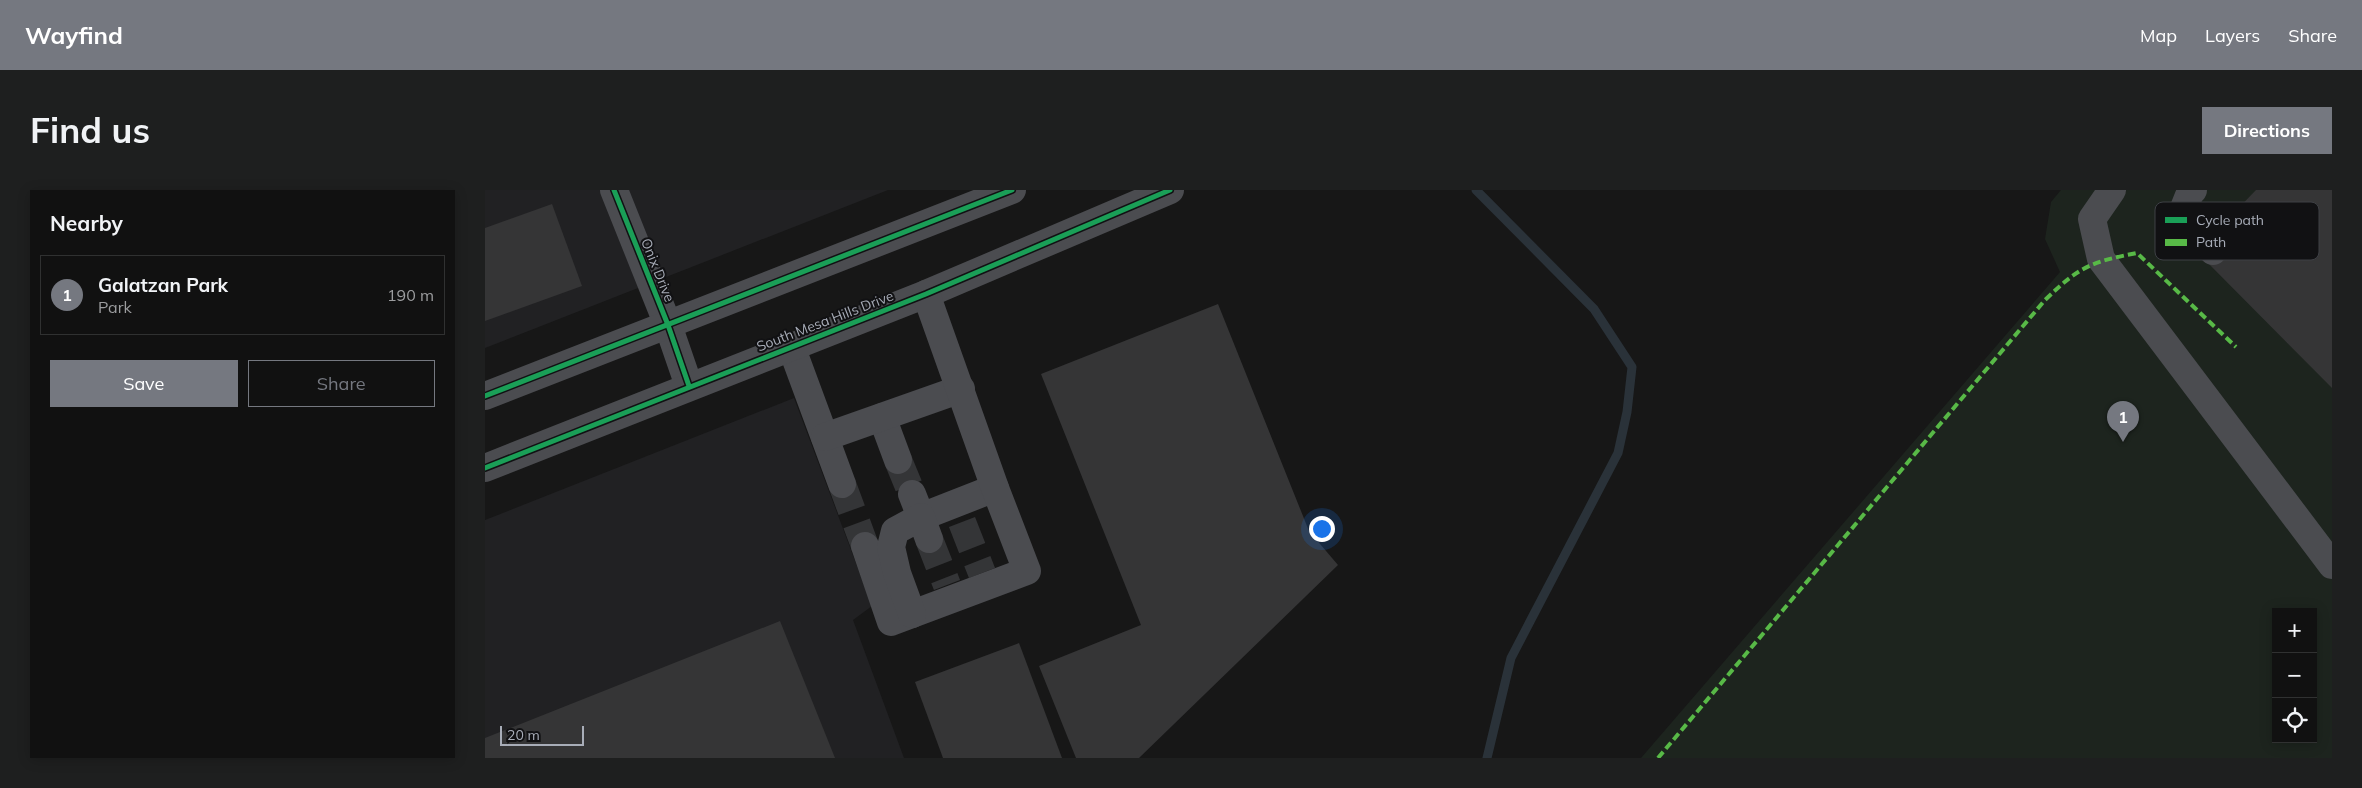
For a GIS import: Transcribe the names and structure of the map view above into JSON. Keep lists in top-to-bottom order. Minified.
{"streets":{"street":["Onix Drive","South Mesa Hills Drive"]},"crossings":[["Onix Drive","South Mesa Hills Drive"]],"legend":["Cycle path","Path"],"scale_bar":"20 m","page":{"header":"Wayfind","nav":["Map","Layers","Share"],"buttons":["Directions",["Save","Share"]],"title":"Find us","heading":"Nearby","list":[{"mark":"1","name":"Galatzan Park","note":"Park","value":"190 m"}],"pins":"1","map_buttons":["+","−"],"scale":"20 m"}}
